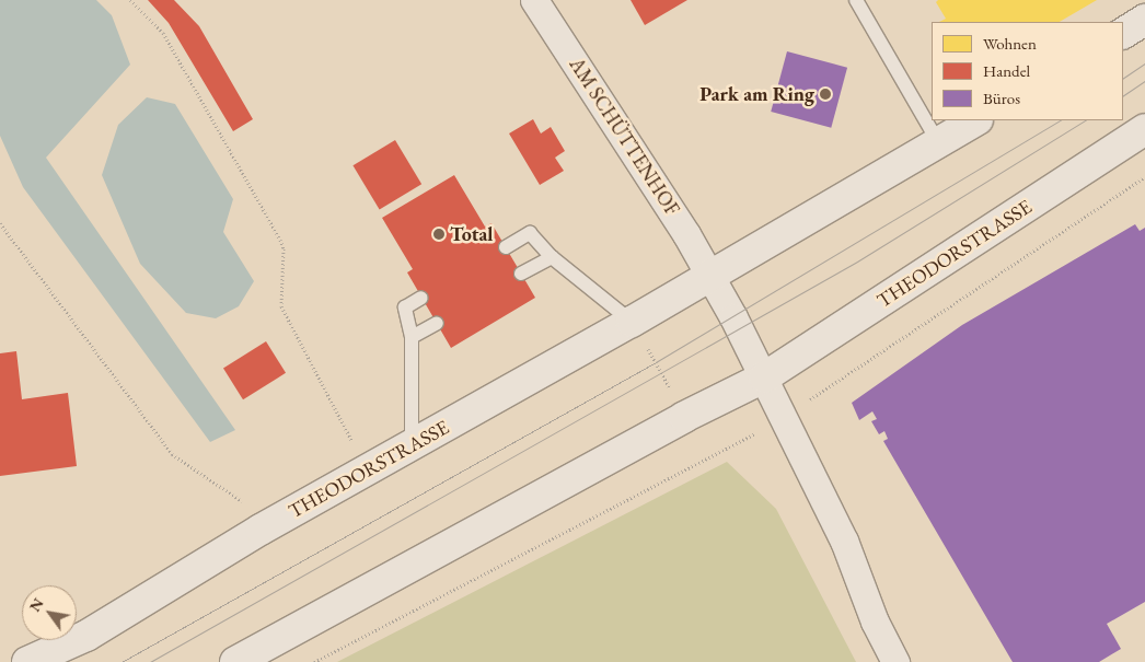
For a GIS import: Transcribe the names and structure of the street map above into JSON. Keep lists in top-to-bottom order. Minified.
{"streets":{"main road":["THEODORSTRASSE"],"street":["AM SCHÜTTENHOF"]},"crossings":[["AM SCHÜTTENHOF","THEODORSTRASSE"]],"places":["Park am Ring","Total"],"legend":["Wohnen","Handel","Büros"],"north":"top left"}
